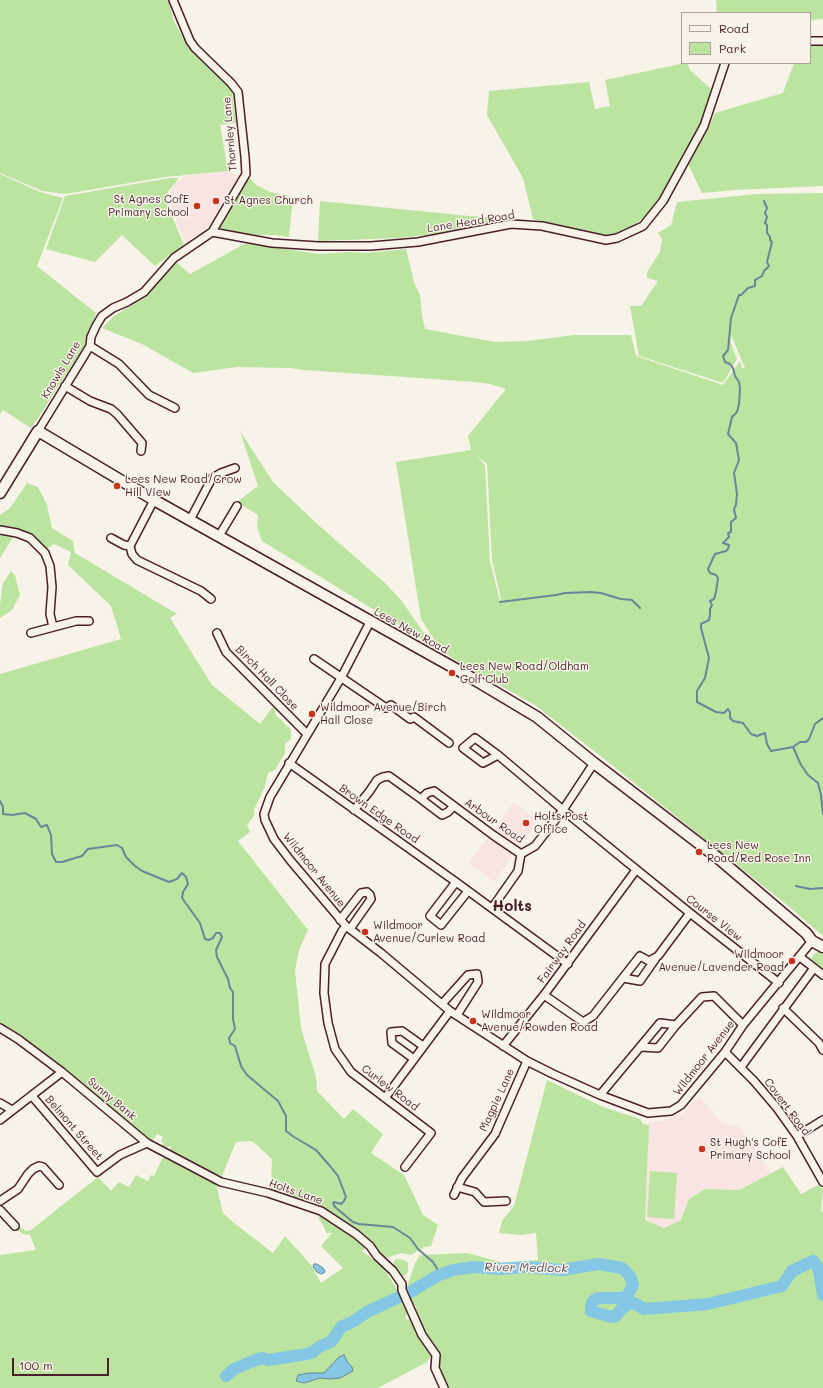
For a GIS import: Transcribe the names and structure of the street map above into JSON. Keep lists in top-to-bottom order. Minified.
{"streets":{"street":["Thornley Lane","Lane Head Road","Knowls Lane","Lees New Road","Birch Hall Close","Brown Edge Road","Arbour Road","Wildmoor Avenue","Course View","Fairway Road","Curlew Road","Sunny Bank","Magpie Lane","Covert Road","Belmont Street","Holts Lane"]},"crossings":[["Thornley Lane","Lane Head Road"],["Thornley Lane","Knowls Lane"],["Lane Head Road","Knowls Lane"],["Knowls Lane","Lees New Road"],["Lees New Road","Wildmoor Avenue"],["Birch Hall Close","Wildmoor Avenue"],["Brown Edge Road","Arbour Road"],["Brown Edge Road","Wildmoor Avenue"],["Brown Edge Road","Fairway Road"],["Wildmoor Avenue","Course View"],["Wildmoor Avenue","Fairway Road"],["Wildmoor Avenue","Curlew Road"],["Wildmoor Avenue","Magpie Lane"],["Wildmoor Avenue","Covert Road"],["Course View","Fairway Road"],["Sunny Bank","Belmont Street"],["Sunny Bank","Holts Lane"],["Belmont Street","Holts Lane"]],"districts":["Holts"],"water":["River Medlock"],"places":["St Agnes Church","St Agnes CofE Primary School","Lees New Road/Crow Hill View","Lees New Road/Oldham Golf Club","Wildmoor Avenue/Birch Hall Close","Holts Post Office","Lees New Road/Red Rose Inn","Wildmoor Avenue/Curlew Road","Wildmoor Avenue/Lavender Road","Wildmoor Avenue/Rowden Road","St Hugh's CofE Primary School"],"legend":["Road","Park"],"scale_bar":"100 m"}
